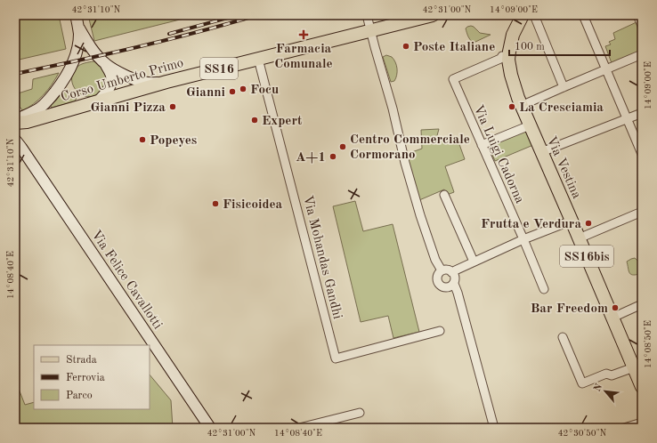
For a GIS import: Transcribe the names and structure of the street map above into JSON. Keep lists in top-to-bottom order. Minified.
{"streets":{"main road":["SS16","Corso Umberto Primo","Via Vestina","SS16bis","Via Felice Cavallotti"],"street":["Via Luigi Cadorna","Via Mohandas Gandhi"]},"crossings":[["Corso Umberto Primo","Via Mohandas Gandhi"],["Corso Umberto Primo","Via Felice Cavallotti"],["Via Luigi Cadorna","Via Vestina"]],"places":{"health":["Farmacia Comunale"],"other":["Poste Italiane","Focu","Gianni","Gianni Pizza","La Cresciamia","Expert","Popeyes","Centro Commerciale Cormorano","A+1","Fisicoidea","Frutta e Verdura","Bar Freedom"]},"legend":["Strada","Ferrovia","Parco"],"scale_bar":"100 m","north":"top left","coordinates":["42°31'10\"N","42°31'00\"N","14°09'00\"E","14°08'40\"E","14°08'50\"E","42°30'50\"N"]}
